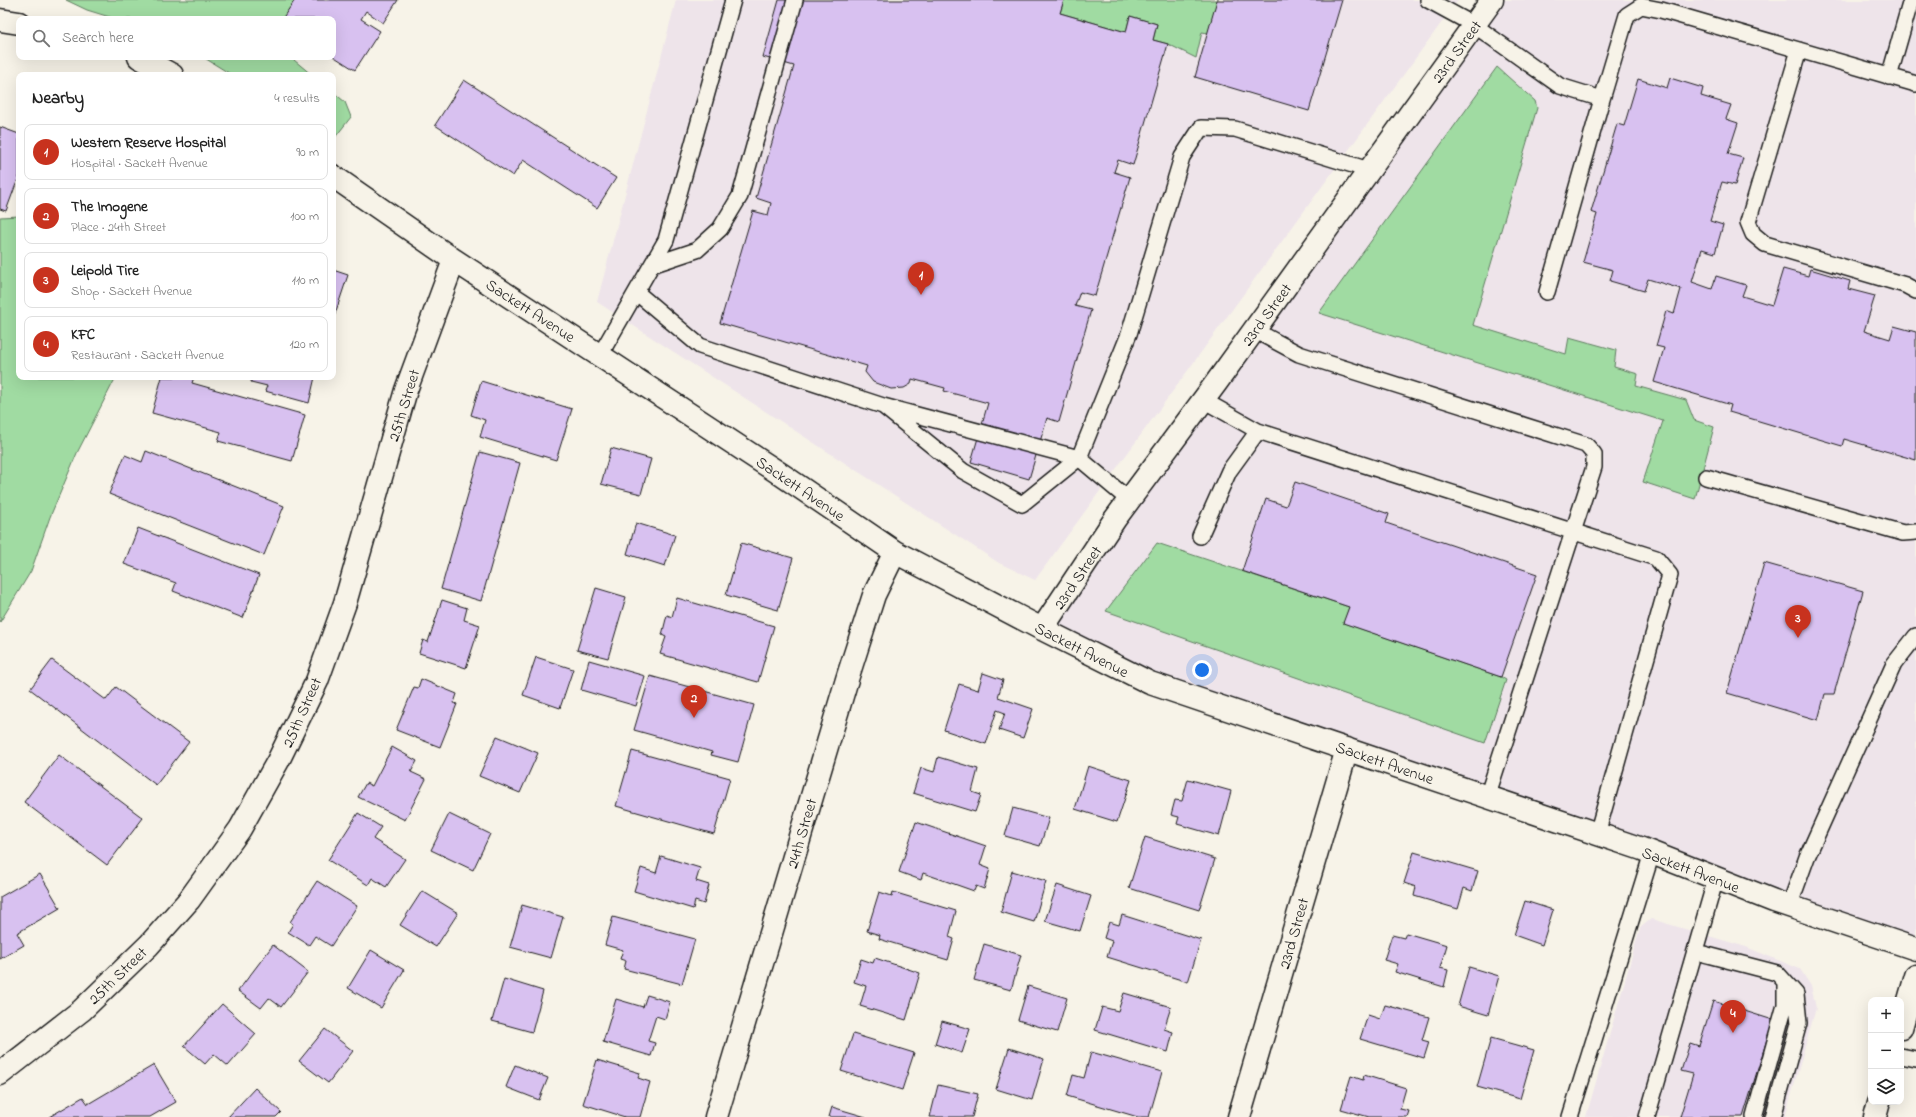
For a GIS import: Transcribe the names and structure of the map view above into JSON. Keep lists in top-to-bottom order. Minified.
{"streets":{"street":["23rd Street","Sackett Avenue","25th Street","24th Street"]},"crossings":[["23rd Street","Sackett Avenue"],["Sackett Avenue","25th Street"],["Sackett Avenue","24th Street"]],"page":{"search":"Search here","heading":["Nearby","4 results"],"list":[{"mark":"1","name":"Western Reserve Hospital","note":"Hospital · Sackett Avenue","value":"90 m"},{"mark":"2","name":"The Imogene","note":"Place · 24th Street","value":"100 m"},{"mark":"3","name":"Leipold Tire","note":"Shop · Sackett Avenue","value":"110 m"},{"mark":"4","name":"KFC","note":"Restaurant · Sackett Avenue","value":"120 m"}],"pins":["1","3","2","4"],"map_buttons":["+","−"]}}
